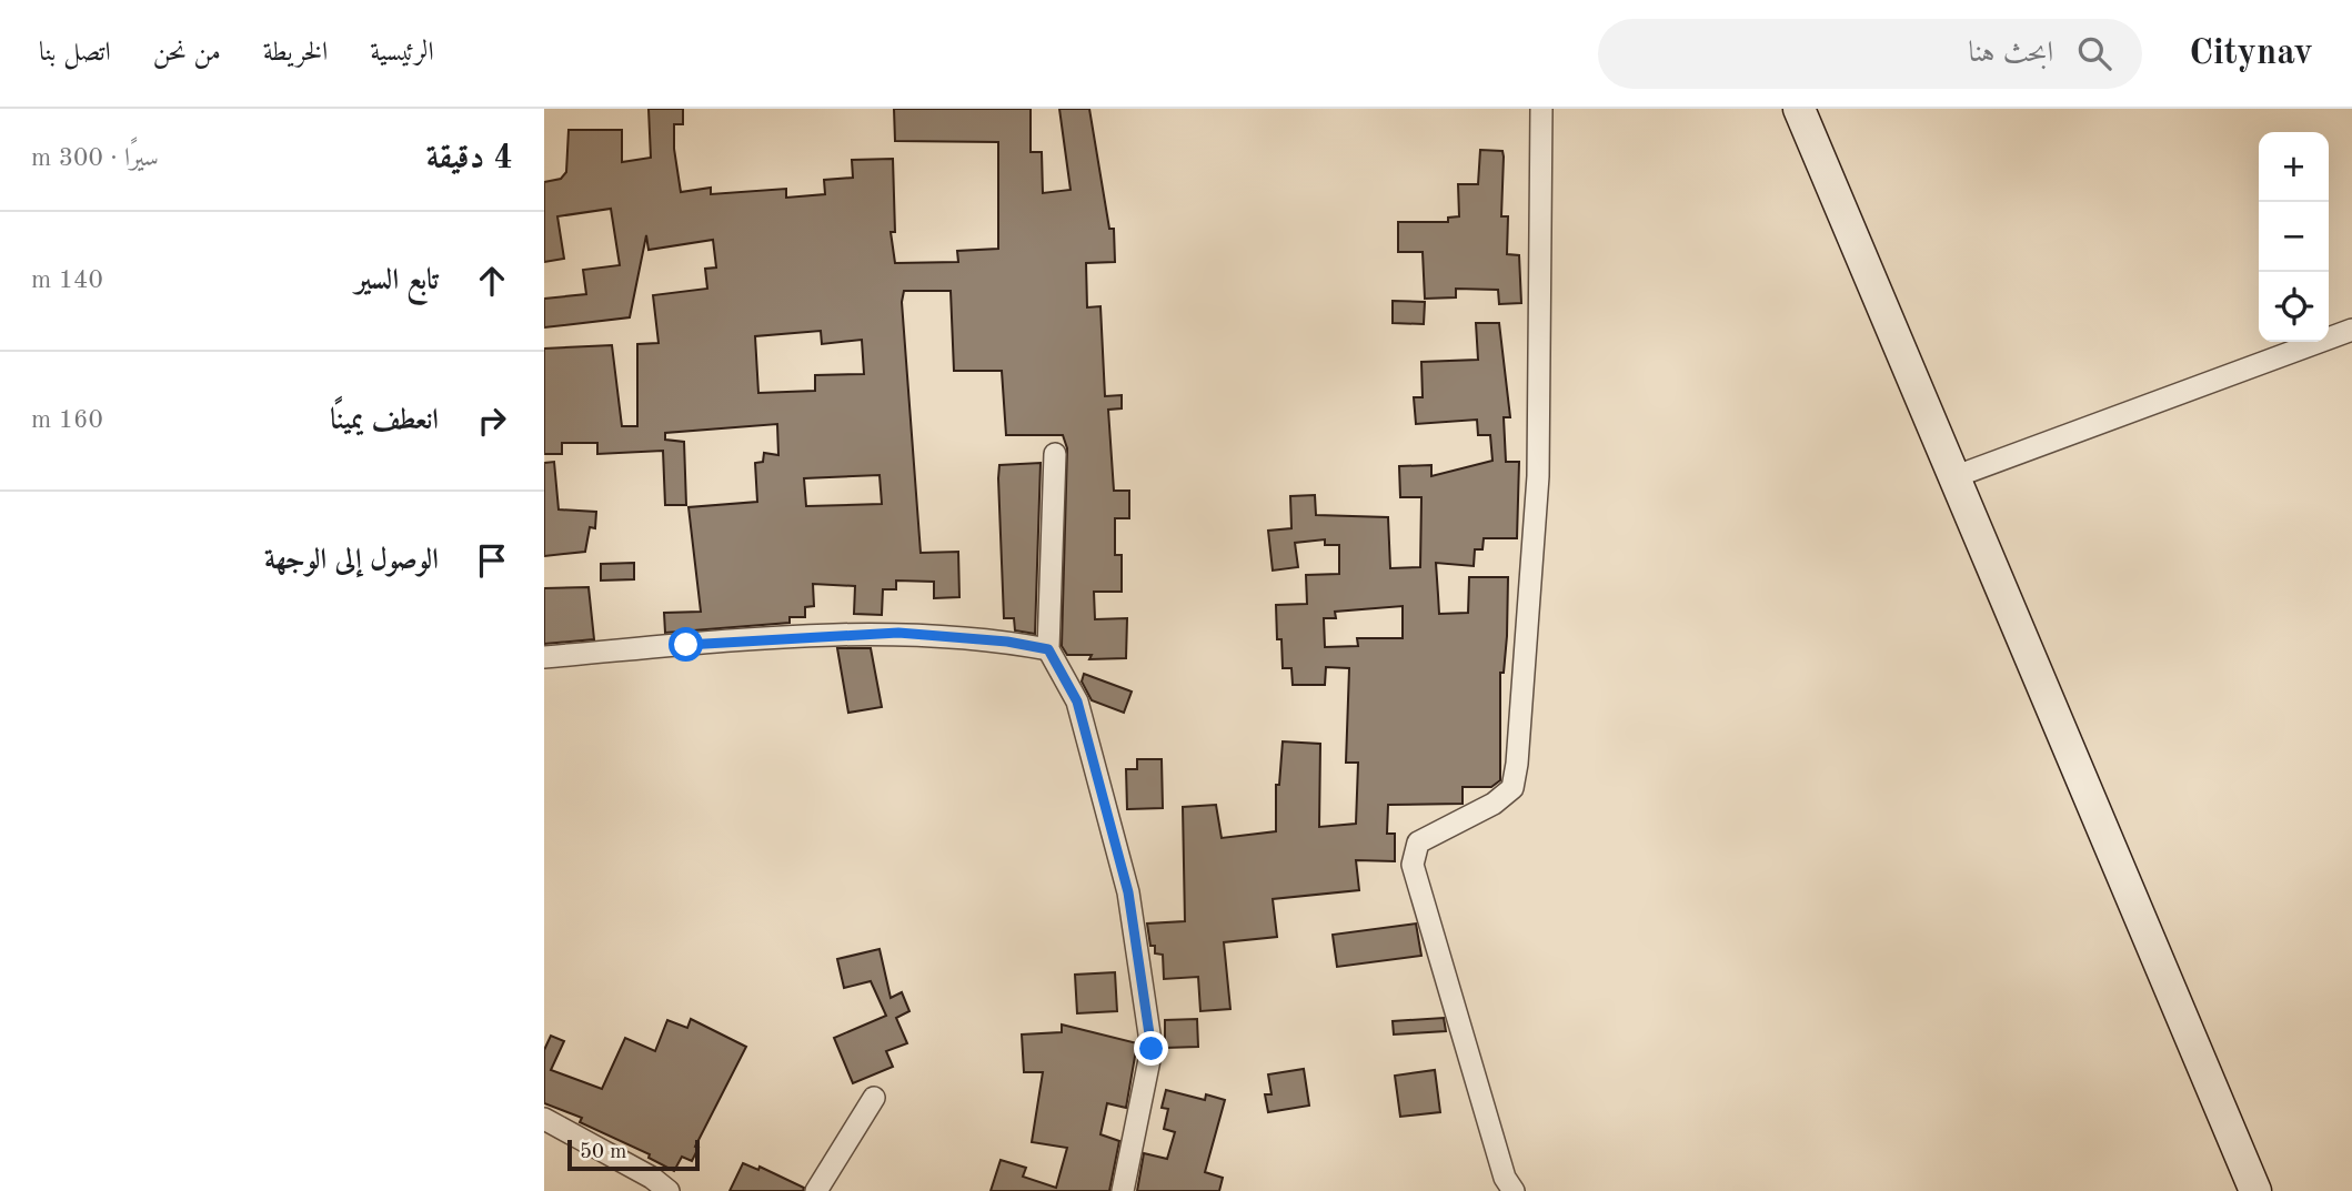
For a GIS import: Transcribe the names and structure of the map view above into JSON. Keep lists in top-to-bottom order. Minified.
{"scale_bar":"50 m","page":{"header":"Citynav","search":"ابحث هنا","nav":["الرئيسية","الخريطة","من نحن","اتصل بنا"],"heading":["4 دقيقة","سيرًا · 300 m"],"map_buttons":["+","−"],"list":[["تابع السير","140 m"],["انعطف يمينًا","160 m"],"الوصول إلى الوجهة"],"scale":"50 m"}}
